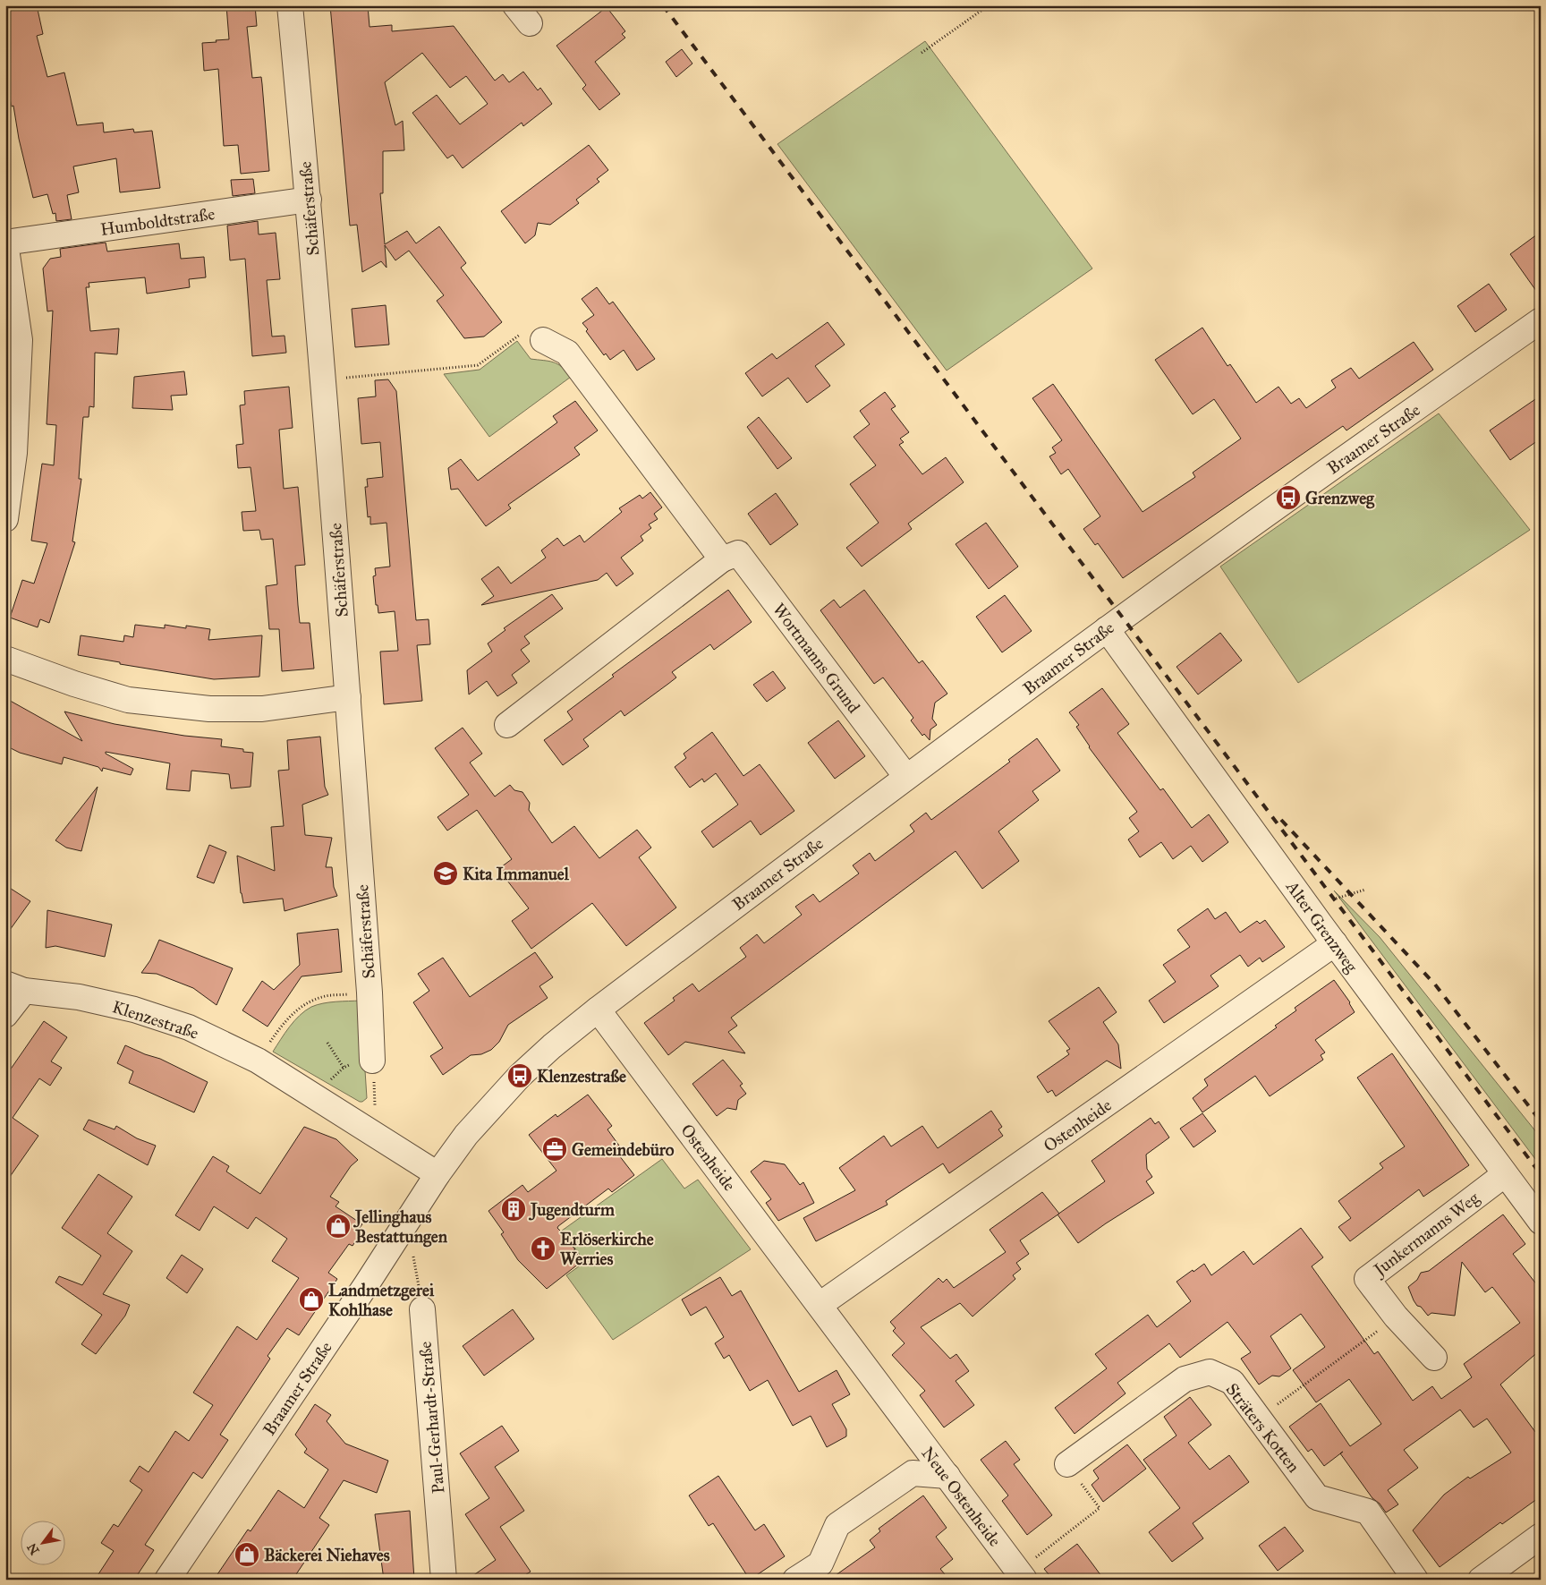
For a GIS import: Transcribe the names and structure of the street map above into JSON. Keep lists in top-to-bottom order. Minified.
{"streets":{"street":["Schäferstraße","Humboldtstraße","Braamer Straße","Wortmanns Grund","Alter Grenzweg","Klenzestraße","Ostenheide","Junkermanns Weg","Paul-Gerhardt-Straße","Sträters Kotten","Neue Ostenheide"]},"crossings":[["Schäferstraße","Humboldtstraße"],["Braamer Straße","Wortmanns Grund"],["Braamer Straße","Alter Grenzweg"],["Braamer Straße","Klenzestraße"],["Braamer Straße","Ostenheide"],["Alter Grenzweg","Ostenheide"],["Alter Grenzweg","Junkermanns Weg"],["Ostenheide","Neue Ostenheide"]],"places":{"bus stop":["Grenzweg","Klenzestraße"],"school or university":["Kita Immanuel"],"office":["Gemeindebüro"],"building":["Jugendturm"],"shop":["Jellinghaus Bestattungen","Landmetzgerei Kohlhase","Bäckerei Niehaves"],"church":["Erlöserkirche Werries"]},"north":"bottom left"}
